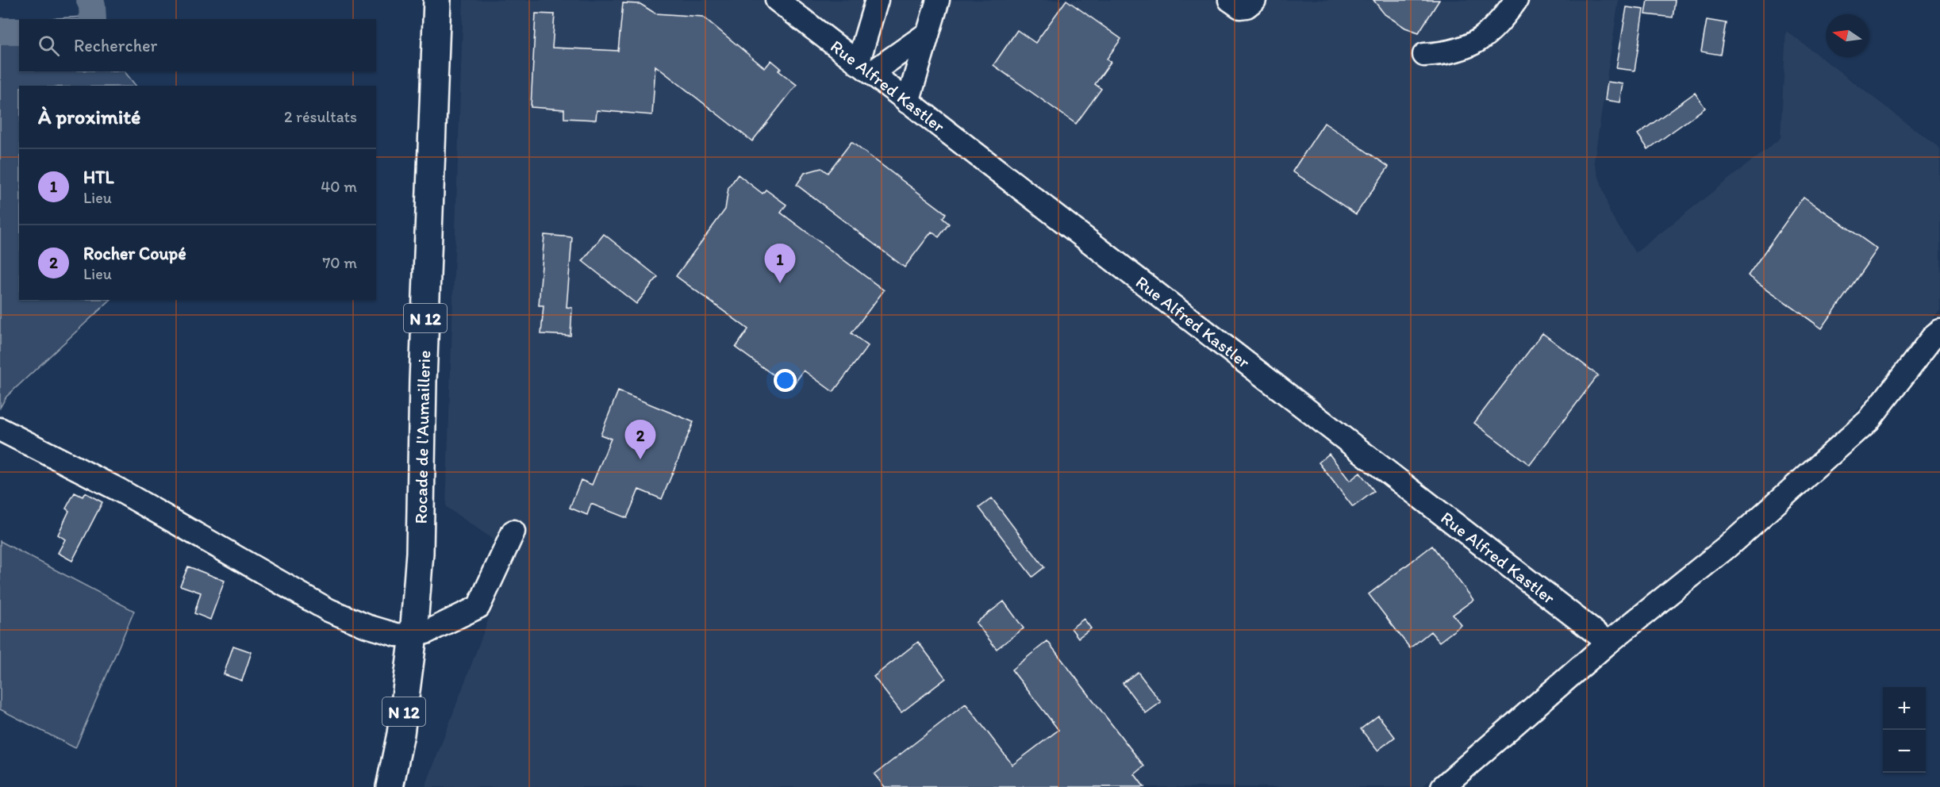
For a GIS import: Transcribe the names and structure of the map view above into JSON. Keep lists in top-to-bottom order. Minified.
{"streets":{"main road":["N 12","Rocade de l'Aumaillerie"],"street":["Rue Alfred Kastler"]},"north":"left","page":{"search":"Rechercher","heading":["À proximité","2 résultats"],"list":[{"mark":"1","name":"HTL","note":"Lieu","value":"40 m"},{"mark":"2","name":"Rocher Coupé","note":"Lieu","value":"70 m"}],"pins":["1","2"],"map_buttons":["+","−"]}}
